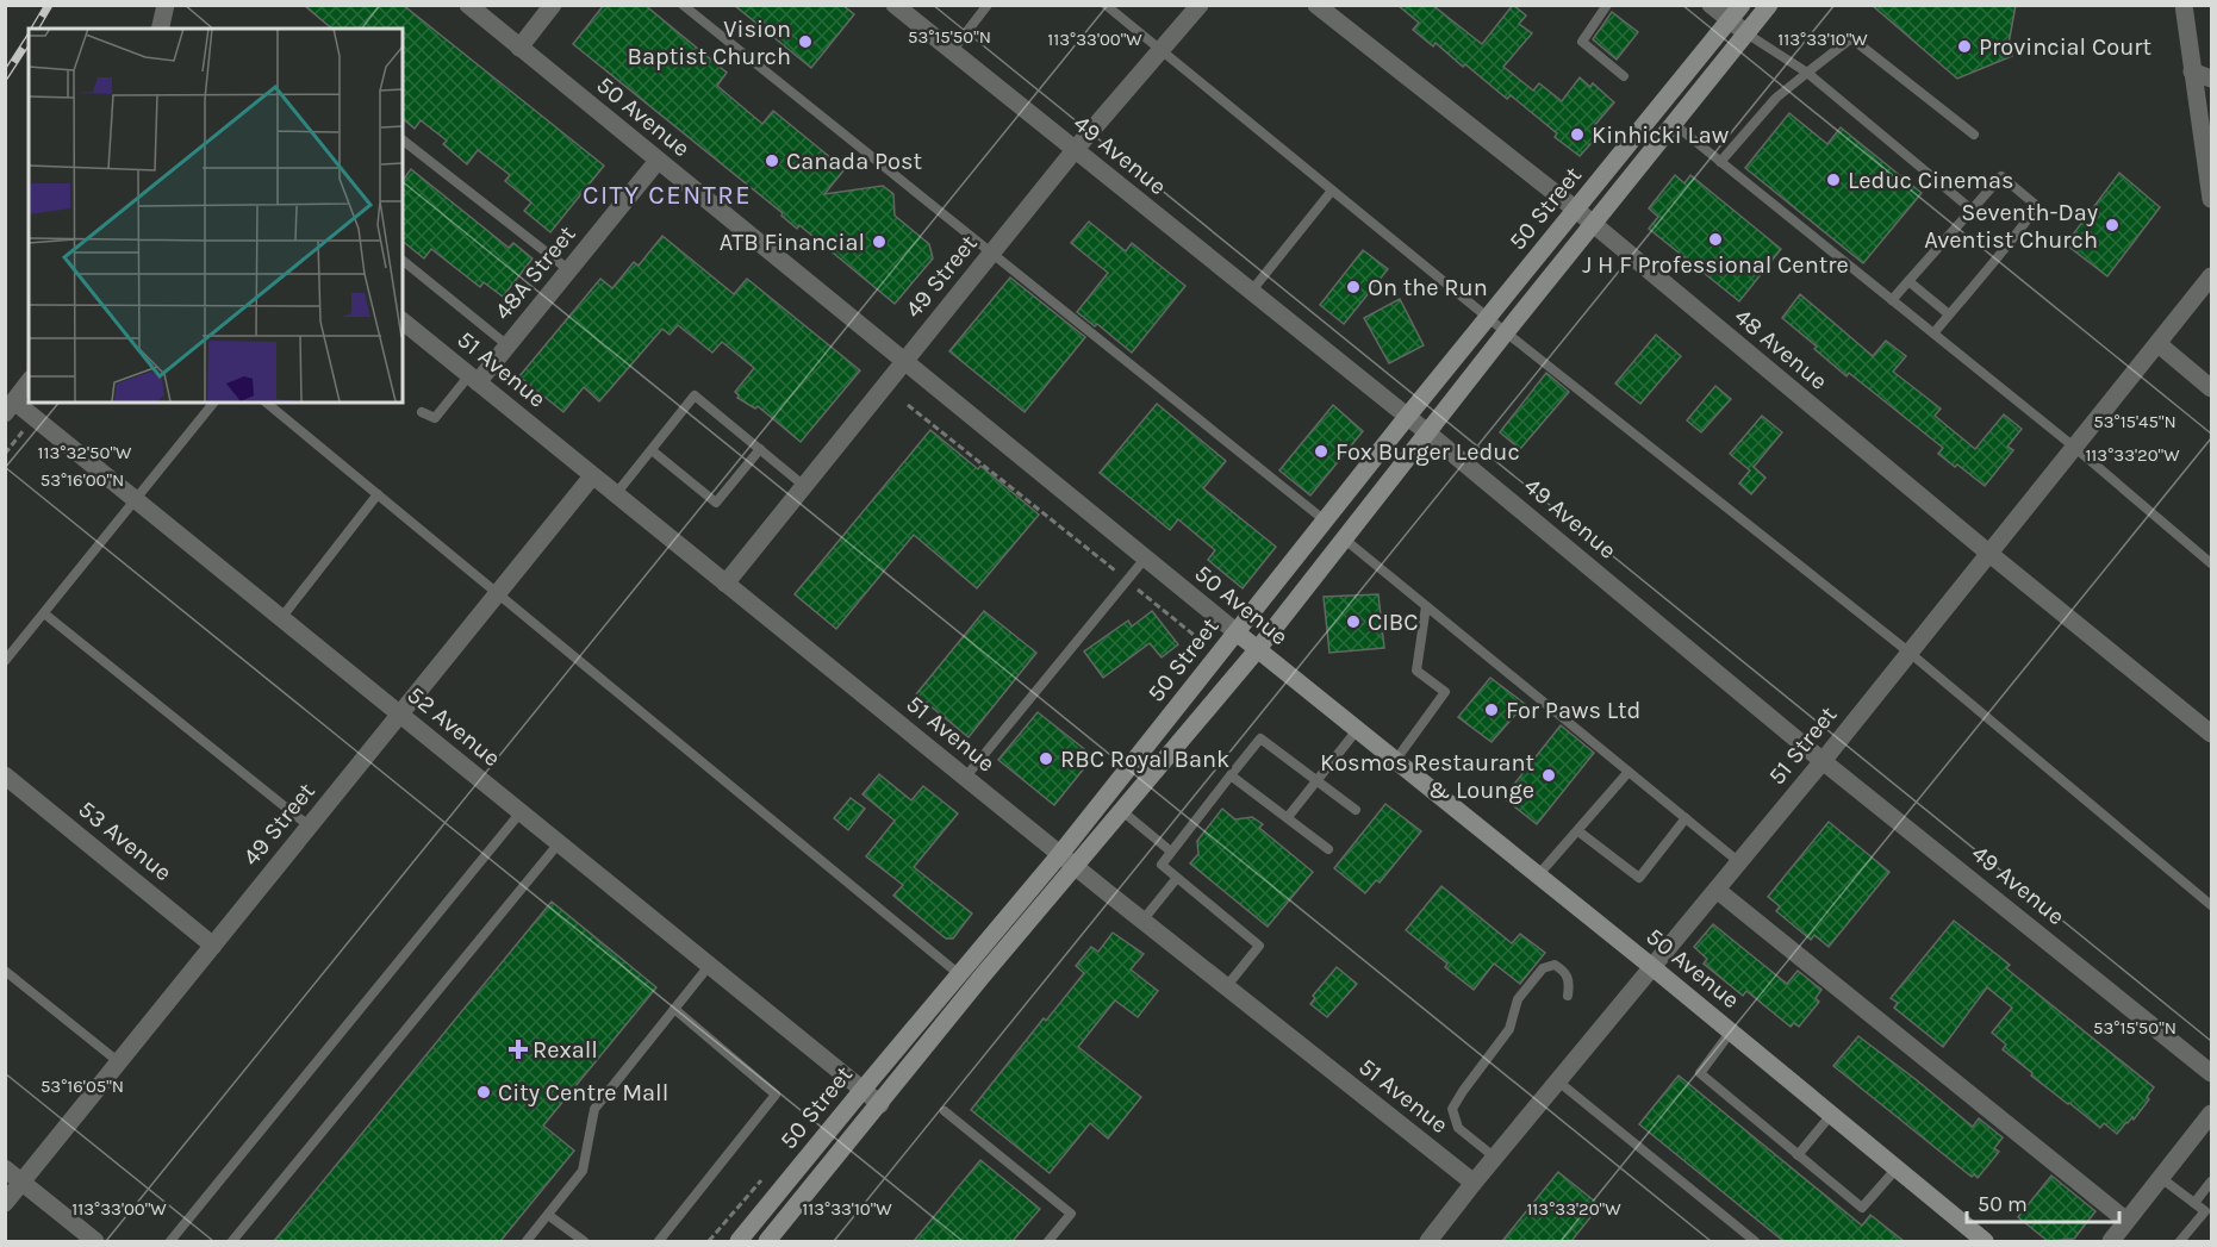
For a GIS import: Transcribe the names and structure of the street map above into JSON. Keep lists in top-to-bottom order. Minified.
{"streets":{"main road":["50 Avenue","50 Street"],"street":["49 Avenue","48A Street","49 Street","48 Avenue","51 Avenue","52 Avenue","51 Street","53 Avenue"]},"crossings":[["50 Avenue","50 Street"],["50 Avenue","48A Street"],["50 Avenue","49 Street"],["50 Avenue","51 Street"],["49 Avenue","50 Street"],["49 Avenue","49 Street"],["49 Avenue","51 Street"],["50 Street","48 Avenue"],["50 Street","51 Avenue"],["50 Street","52 Avenue"],["48A Street","51 Avenue"],["49 Street","51 Avenue"],["49 Street","52 Avenue"],["49 Street","53 Avenue"],["48 Avenue","51 Street"],["51 Avenue","51 Street"]],"districts":["CITY CENTRE"],"places":{"other":["Vision Baptist Church","Provincial Court","Kinhicki Law","Canada Post","Leduc Cinemas","Seventh-Day Aventist Church","J H F Professional Centre","ATB Financial","On the Run","Fox Burger Leduc","CIBC","For Paws Ltd","RBC Royal Bank","Kosmos Restaurant & Lounge","City Centre Mall"],"health":["Rexall"]},"scale_bar":"50 m","coordinates":["53°15'50\"N","113°33'00\"W","113°33'10\"W","53°15'45\"N","113°32'50\"W","113°33'20\"W","53°16'00\"N","53°16'05\"N"]}
